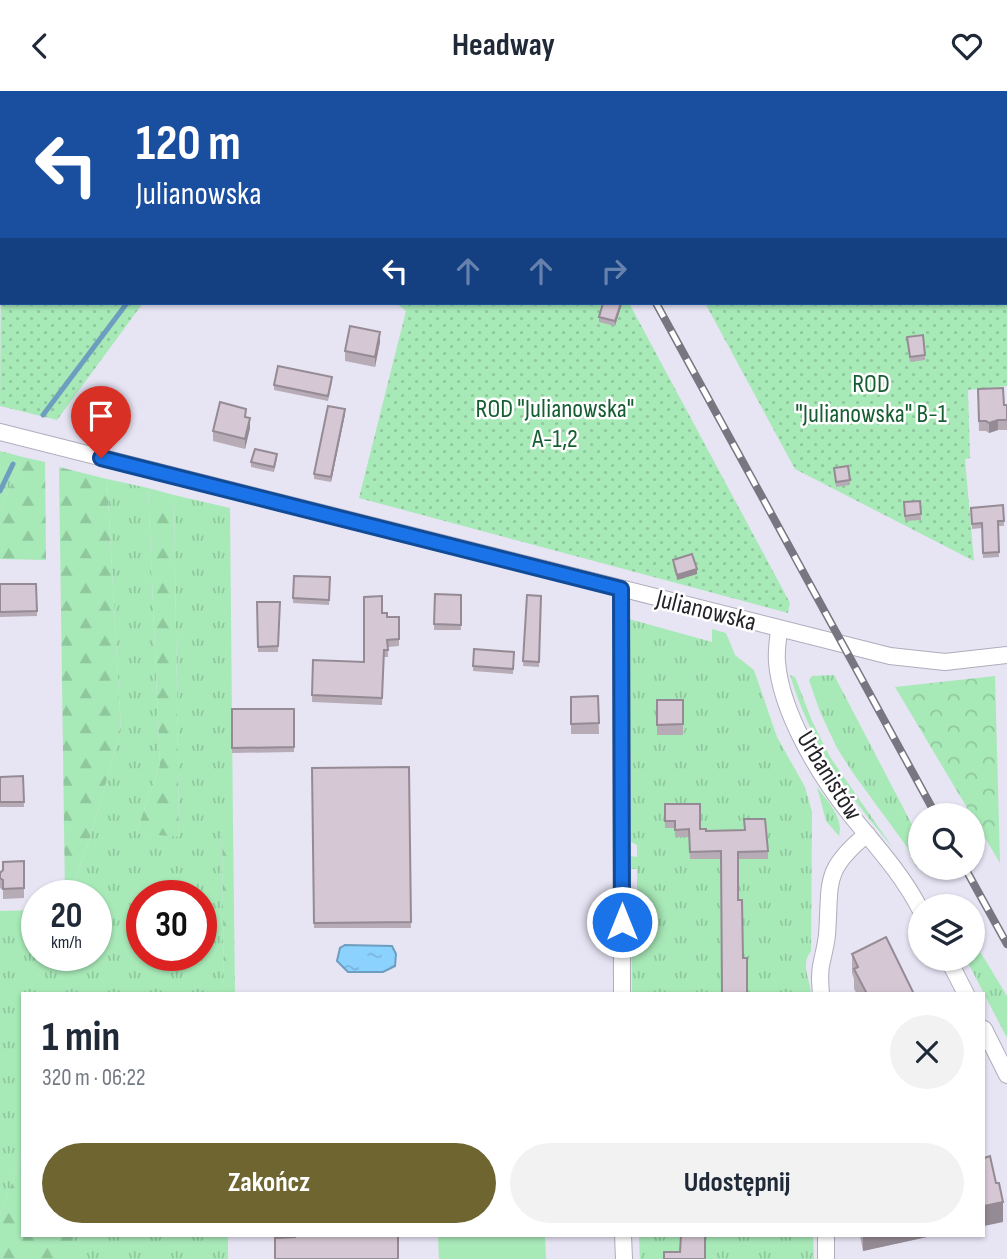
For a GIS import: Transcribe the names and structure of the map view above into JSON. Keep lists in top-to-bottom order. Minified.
{"streets":{"street":["Julianowska","Urbanistów"]},"crossings":[["Julianowska","Urbanistów"]],"parks":["ROD \"Julianowska\" B-1","ROD \"Julianowska\" A-1,2"],"page":{"header":"Headway","turn":["120 m","Julianowska"],"speed":"20 km/h","limit":"30","heading":["1 min","320 m · 06:22"],"buttons":["Zakończ","Udostępnij"]}}
